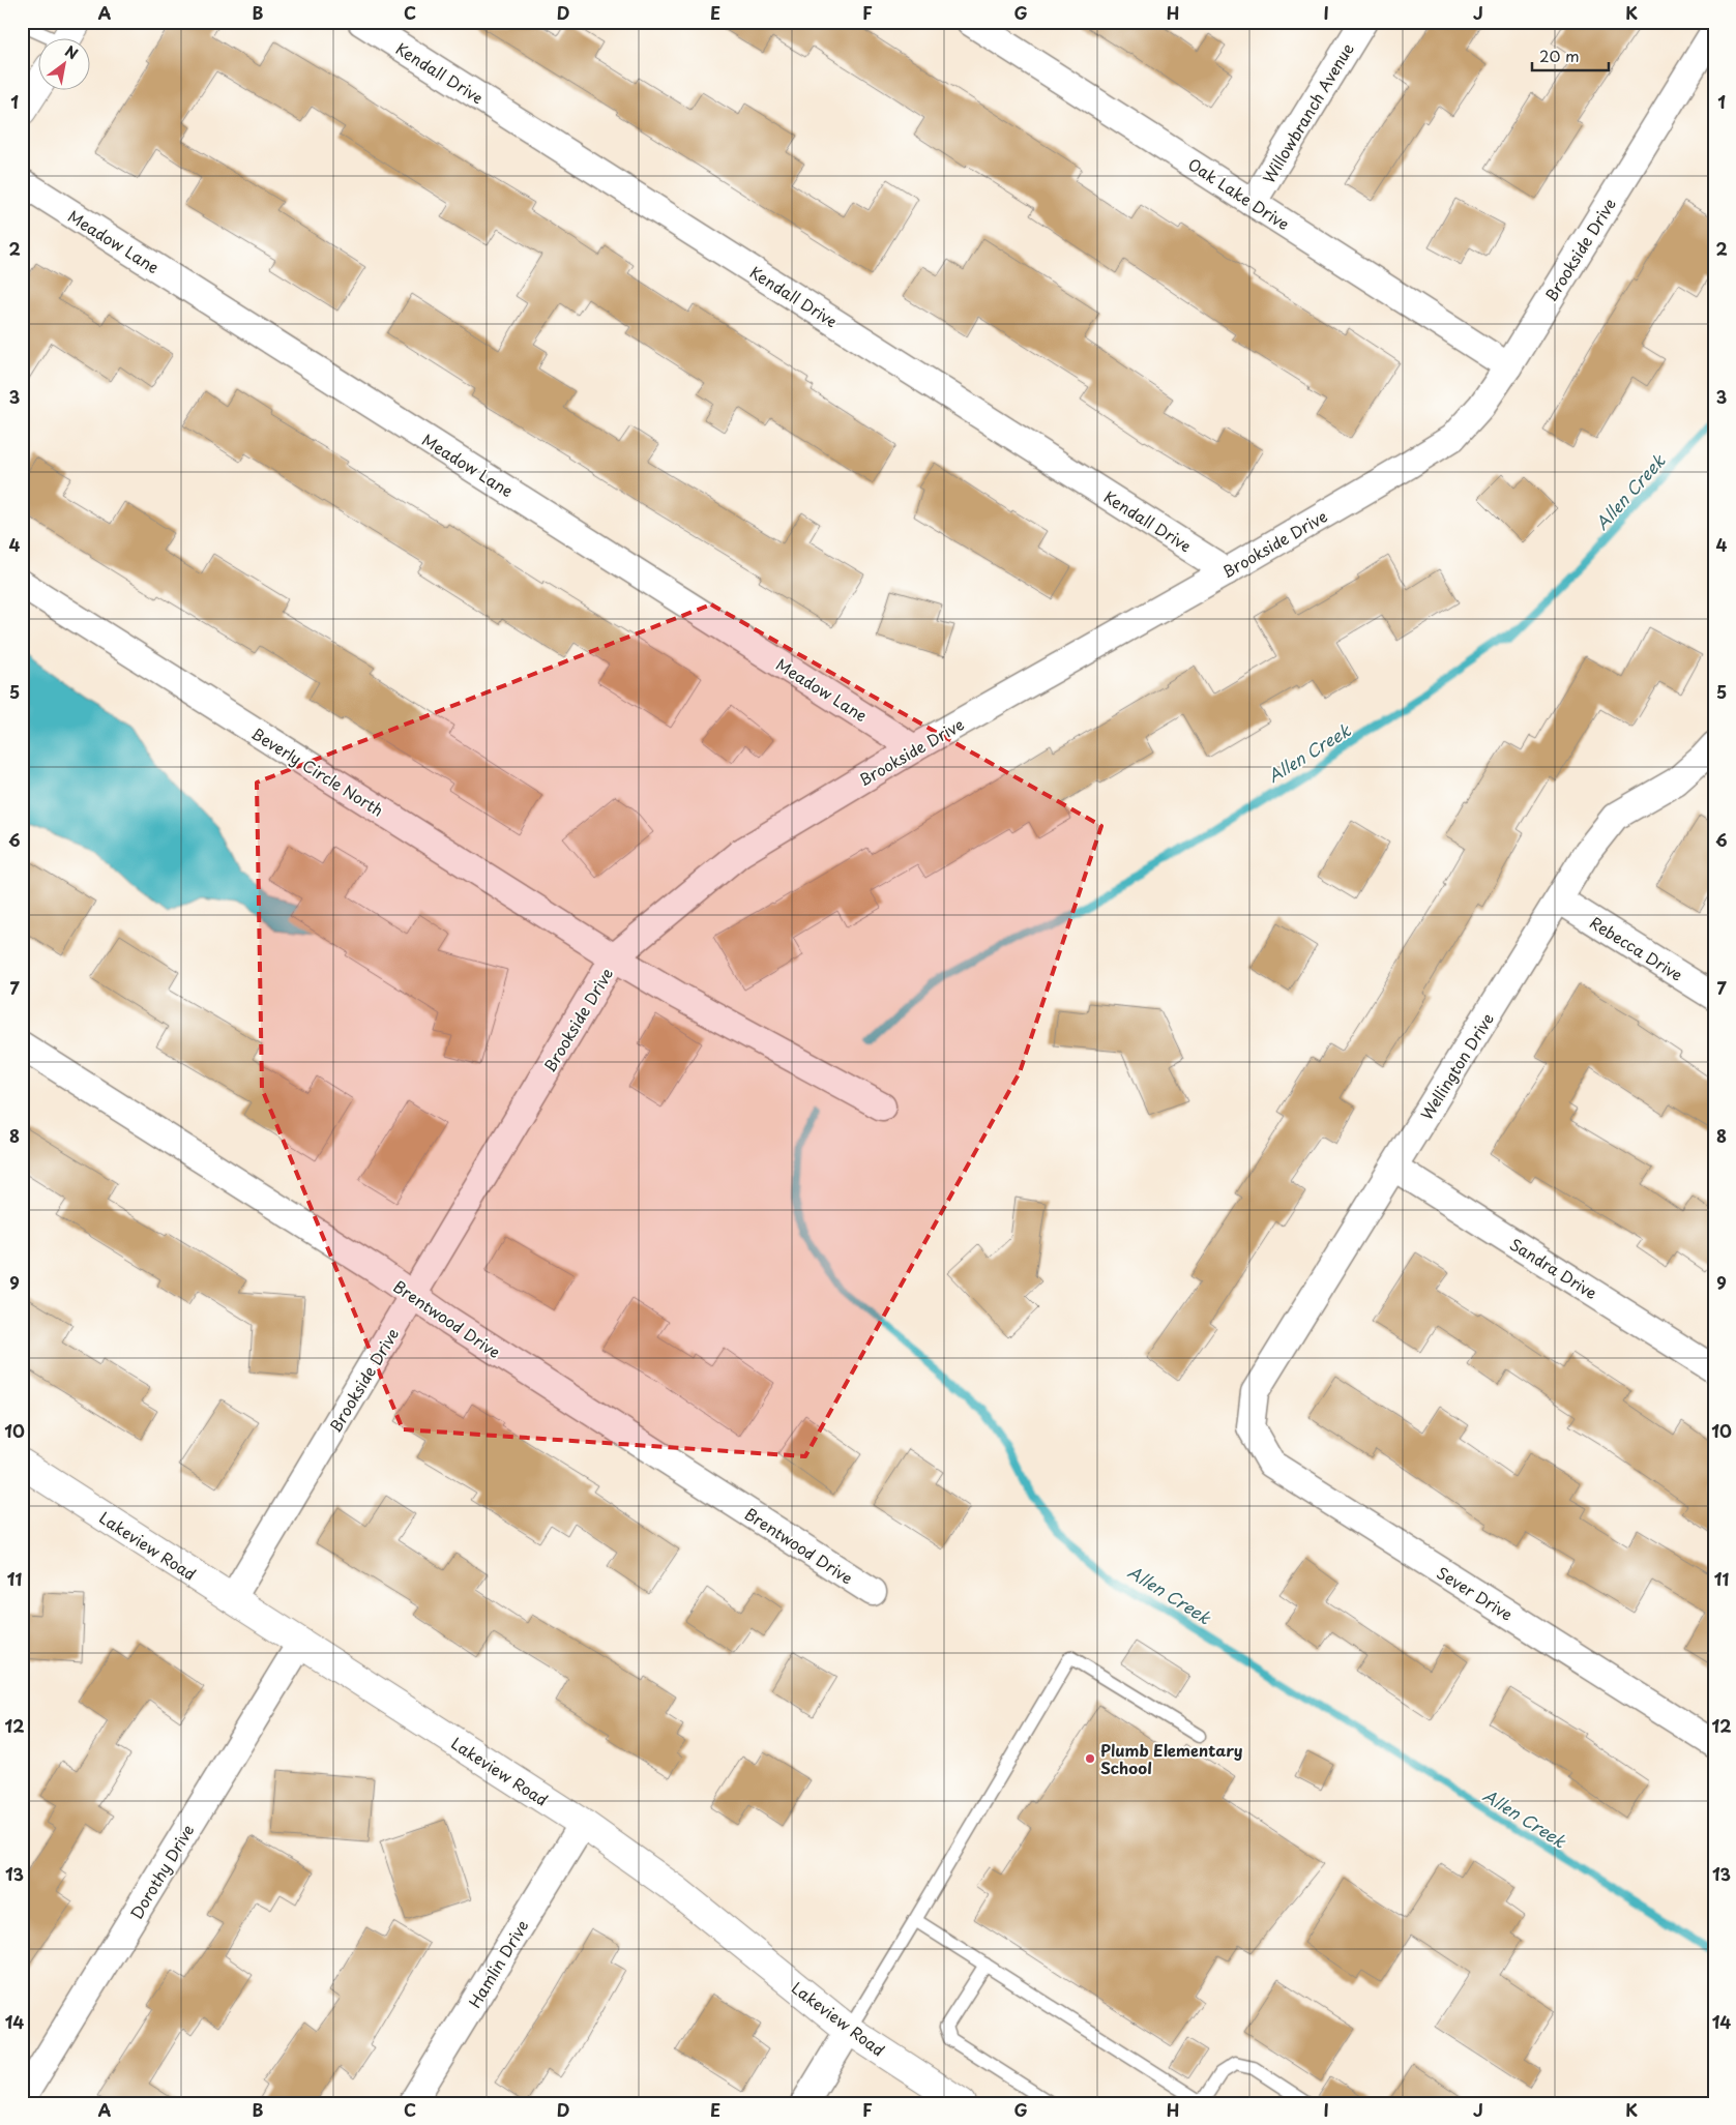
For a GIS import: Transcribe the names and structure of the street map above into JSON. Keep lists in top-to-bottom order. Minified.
{"streets":{"street":["Kendall Drive","Willowbranch Avenue","Oak Lake Drive","Meadow Lane","Brookside Drive","Beverly Circle North","Rebecca Drive","Wellington Drive","Sandra Drive","Brentwood Drive","Lakeview Road","Sever Drive","Dorothy Drive","Hamlin Drive"]},"crossings":[["Kendall Drive","Brookside Drive"],["Willowbranch Avenue","Oak Lake Drive"],["Oak Lake Drive","Brookside Drive"],["Meadow Lane","Brookside Drive"],["Brookside Drive","Beverly Circle North"],["Brookside Drive","Brentwood Drive"],["Brookside Drive","Lakeview Road"],["Rebecca Drive","Wellington Drive"],["Wellington Drive","Sandra Drive"],["Wellington Drive","Sever Drive"],["Lakeview Road","Dorothy Drive"],["Lakeview Road","Hamlin Drive"]],"water":["Allen Creek"],"places":["Plumb Elementary School"],"scale_bar":"20 m","north":"top right","grid":{"columns":["A","B","C","D","E","F","G","H","I","J","K"],"rows":["1","2","3","4","5","6","7","8","9","10","11","12","13","14"]}}
